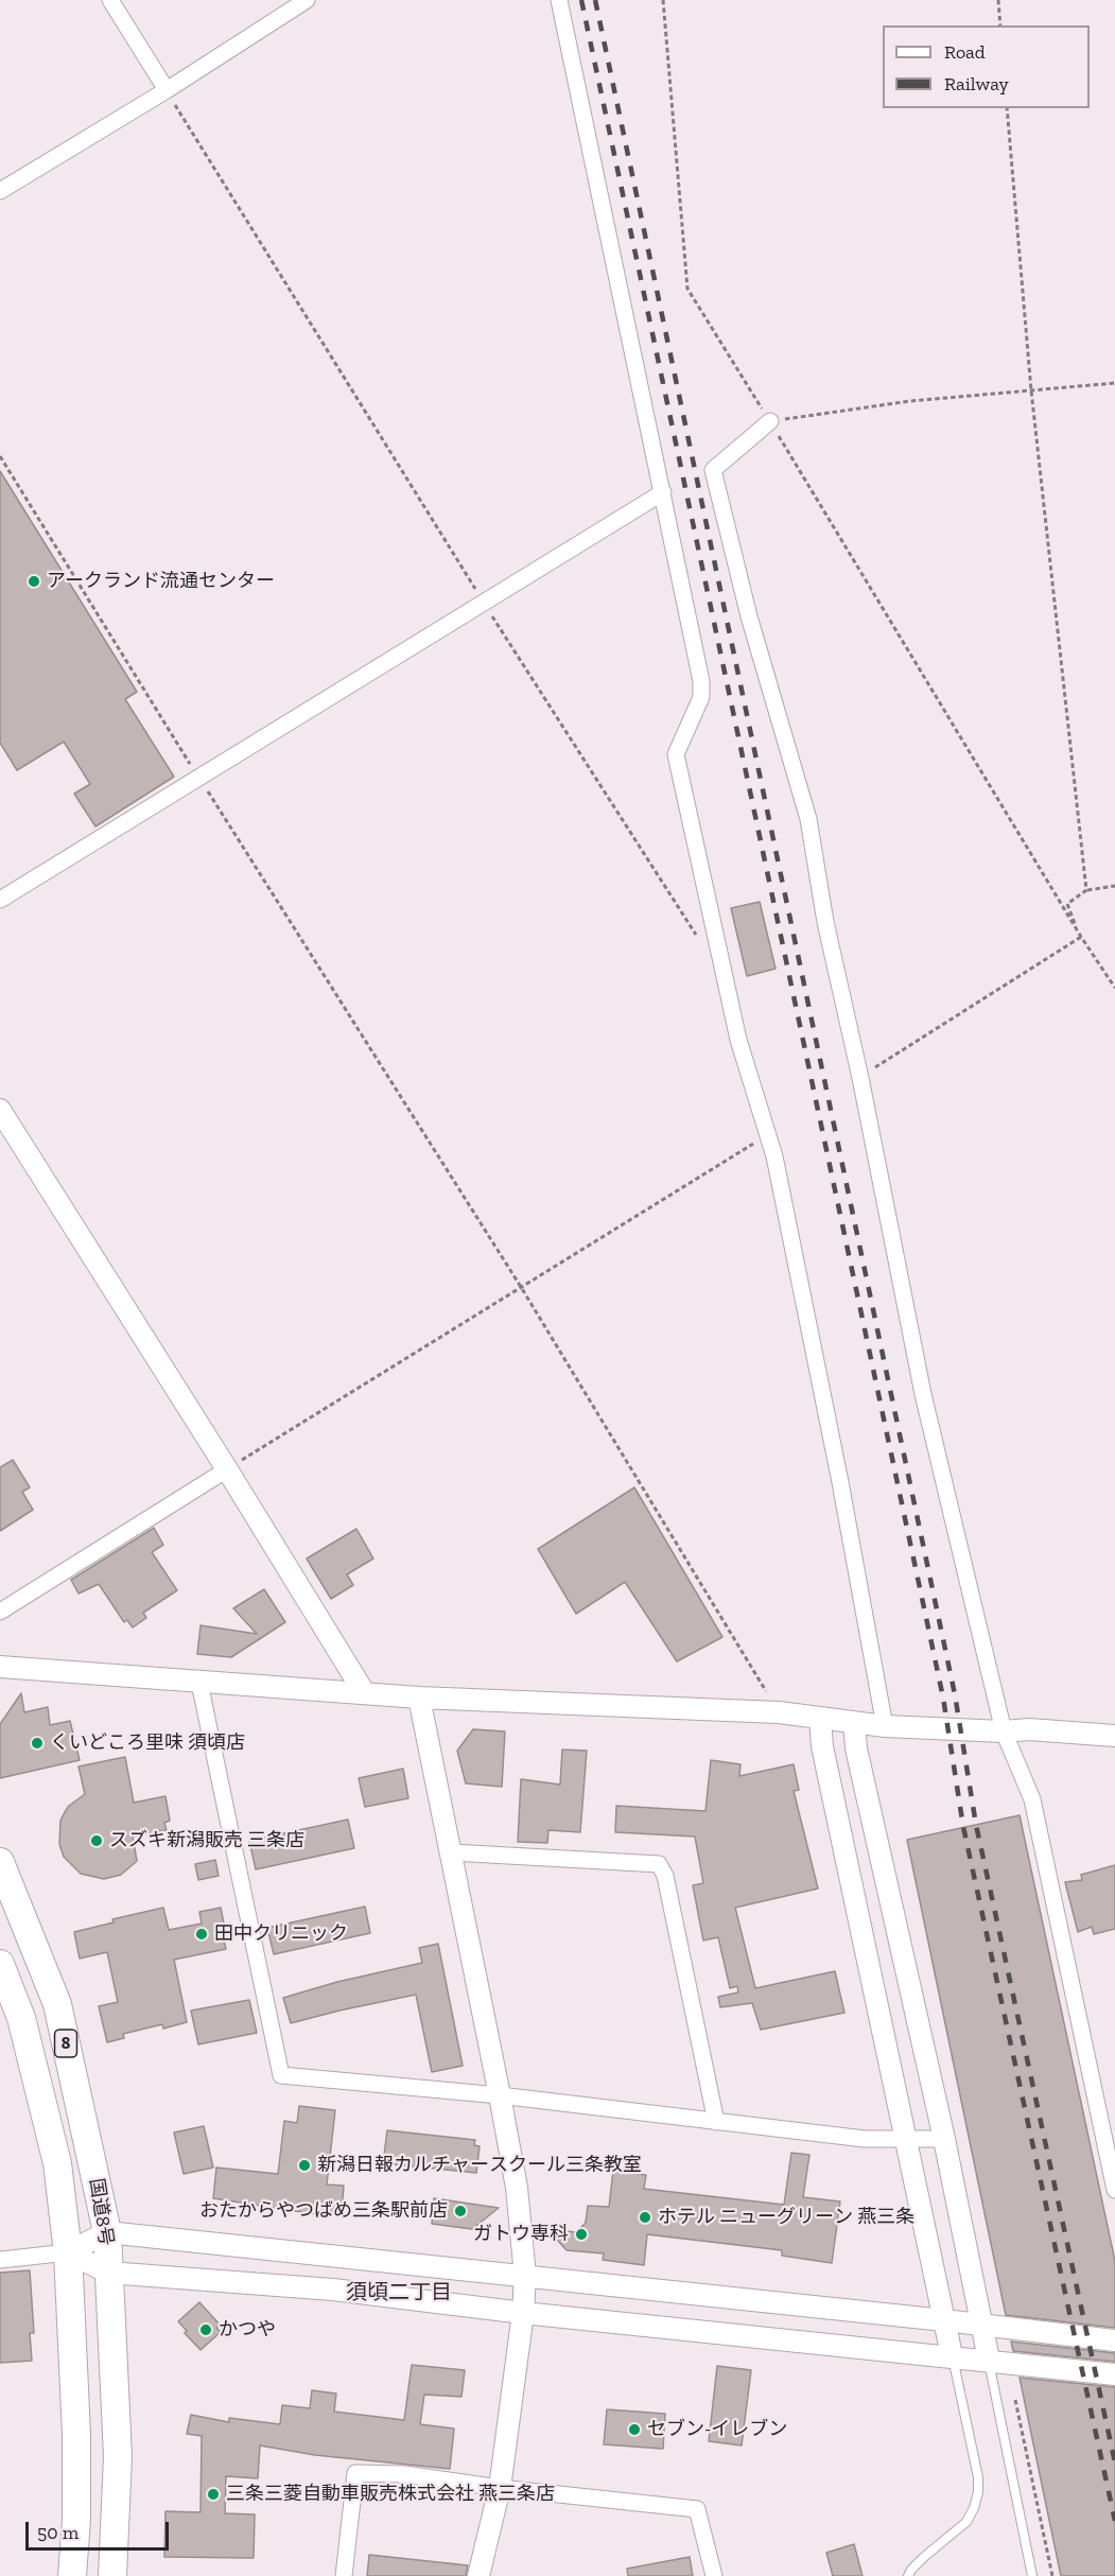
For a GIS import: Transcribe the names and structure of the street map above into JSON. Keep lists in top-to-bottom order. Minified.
{"streets":{"highway":["8","国道8号"]},"districts":["須頃二丁目"],"places":["アークランド流通センター","くいどころ里味 須頃店","スズキ新潟販売 三条店","田中クリニック","新潟日報カルチャースクール三条教室","おたからやつばめ三条駅前店","ホテル ニューグリーン 燕三条","ガトウ専科","かつや","セブン-イレブン","三条三菱自動車販売株式会社 燕三条店"],"legend":["Road","Railway"],"scale_bar":"50 m"}
